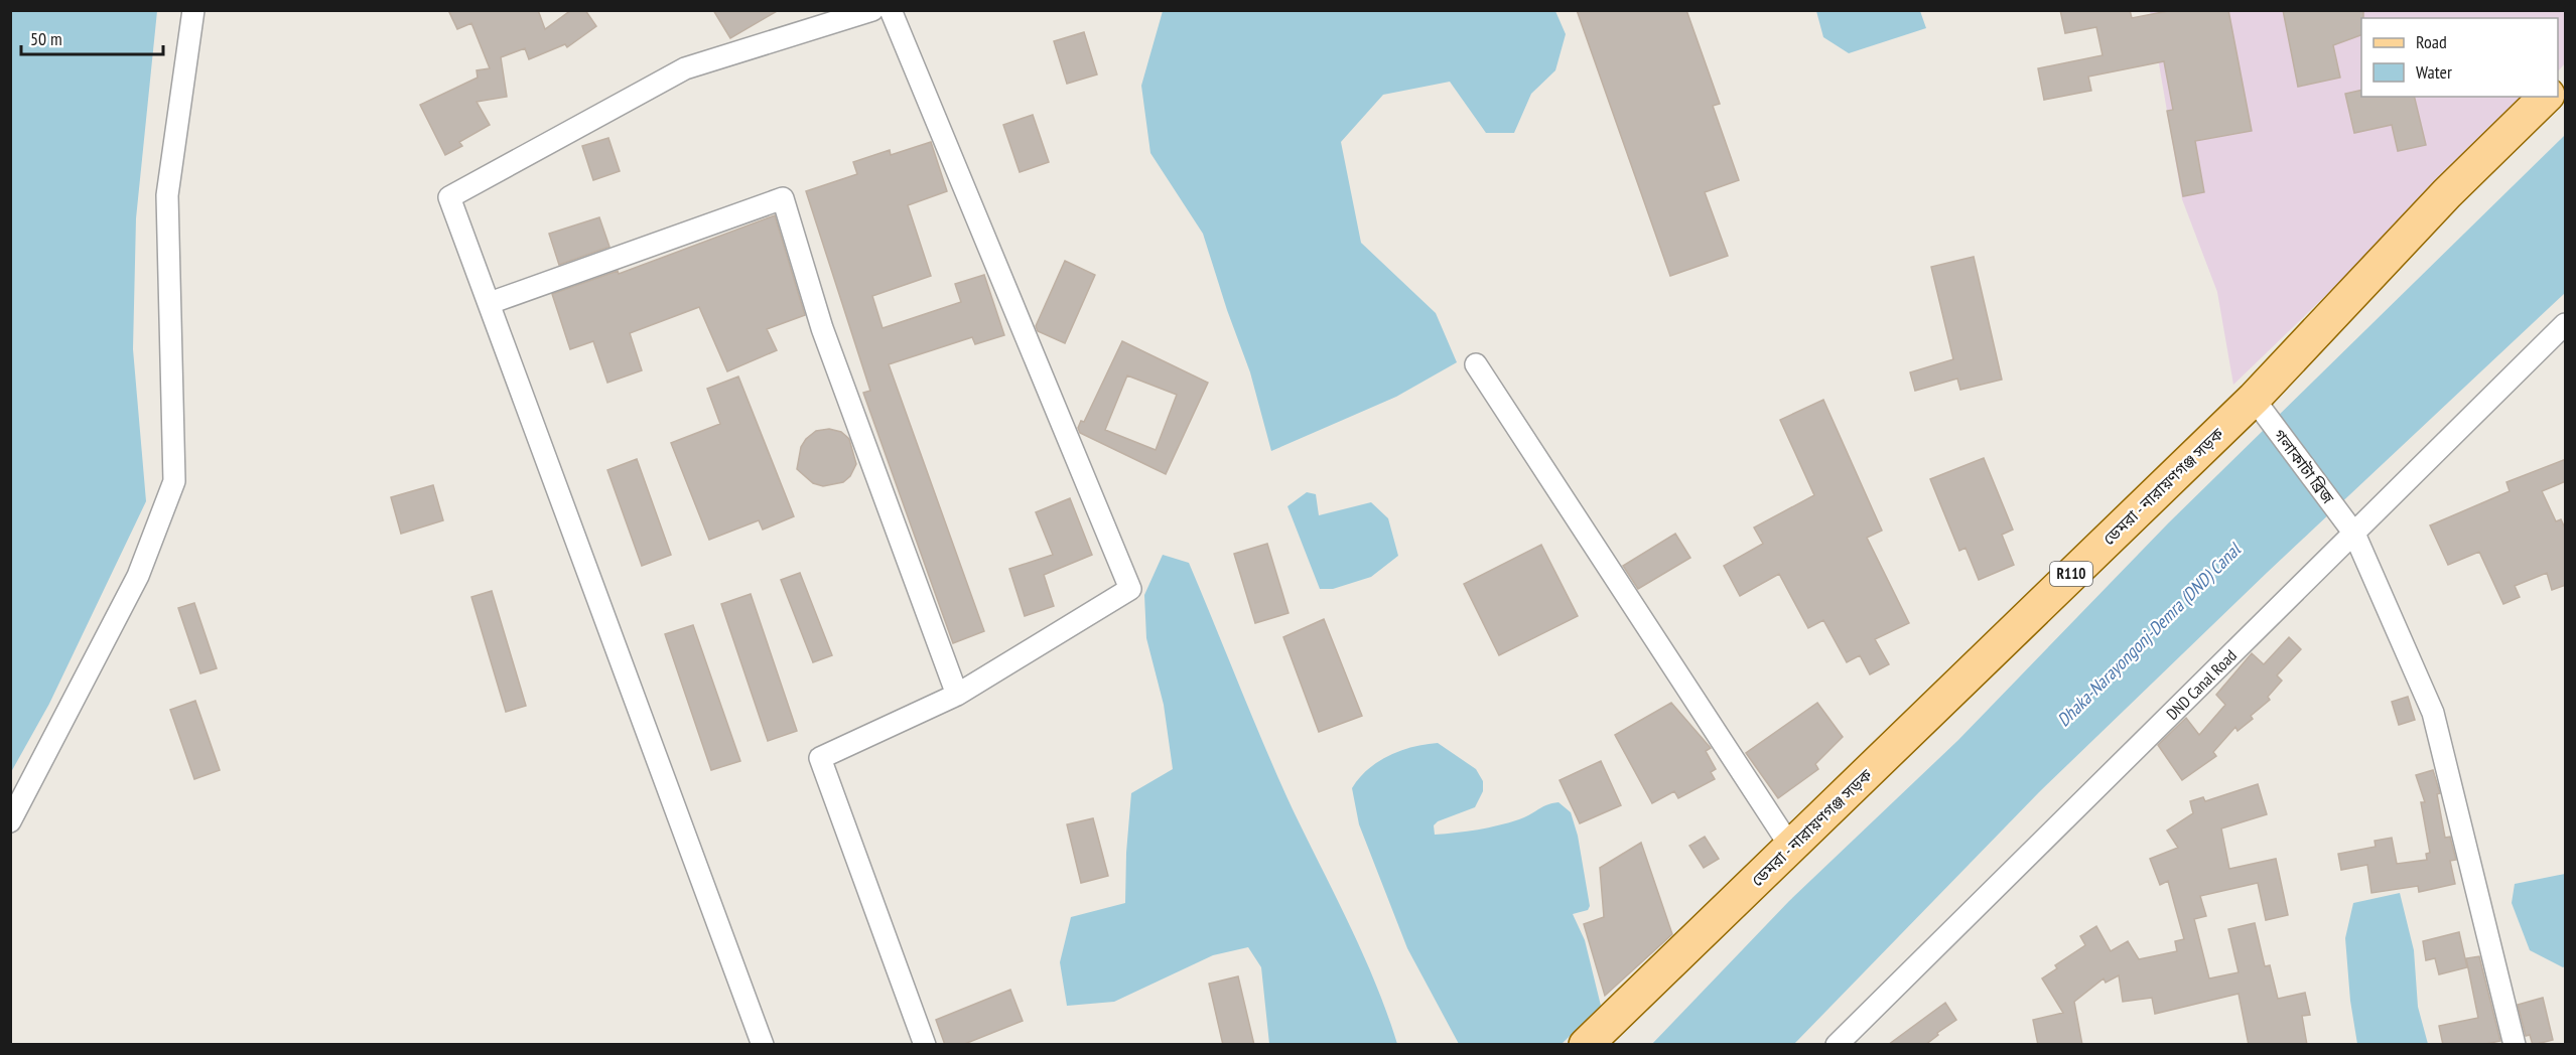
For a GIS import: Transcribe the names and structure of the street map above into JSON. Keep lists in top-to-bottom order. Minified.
{"streets":{"main road":["ডেমরা - নারায়ণগঞ্জ সড়ক","R110"],"street":["গলাকাটা ব্রিজ","DND Canal Road"]},"crossings":[["গলাকাটা ব্রিজ","ডেমরা - নারায়ণগঞ্জ সড়ক"],["গলাকাটা ব্রিজ","DND Canal Road"]],"water":["Dhaka-Narayongonj-Demra (DND) Canal"],"legend":["Road","Water"],"scale_bar":"50 m"}
